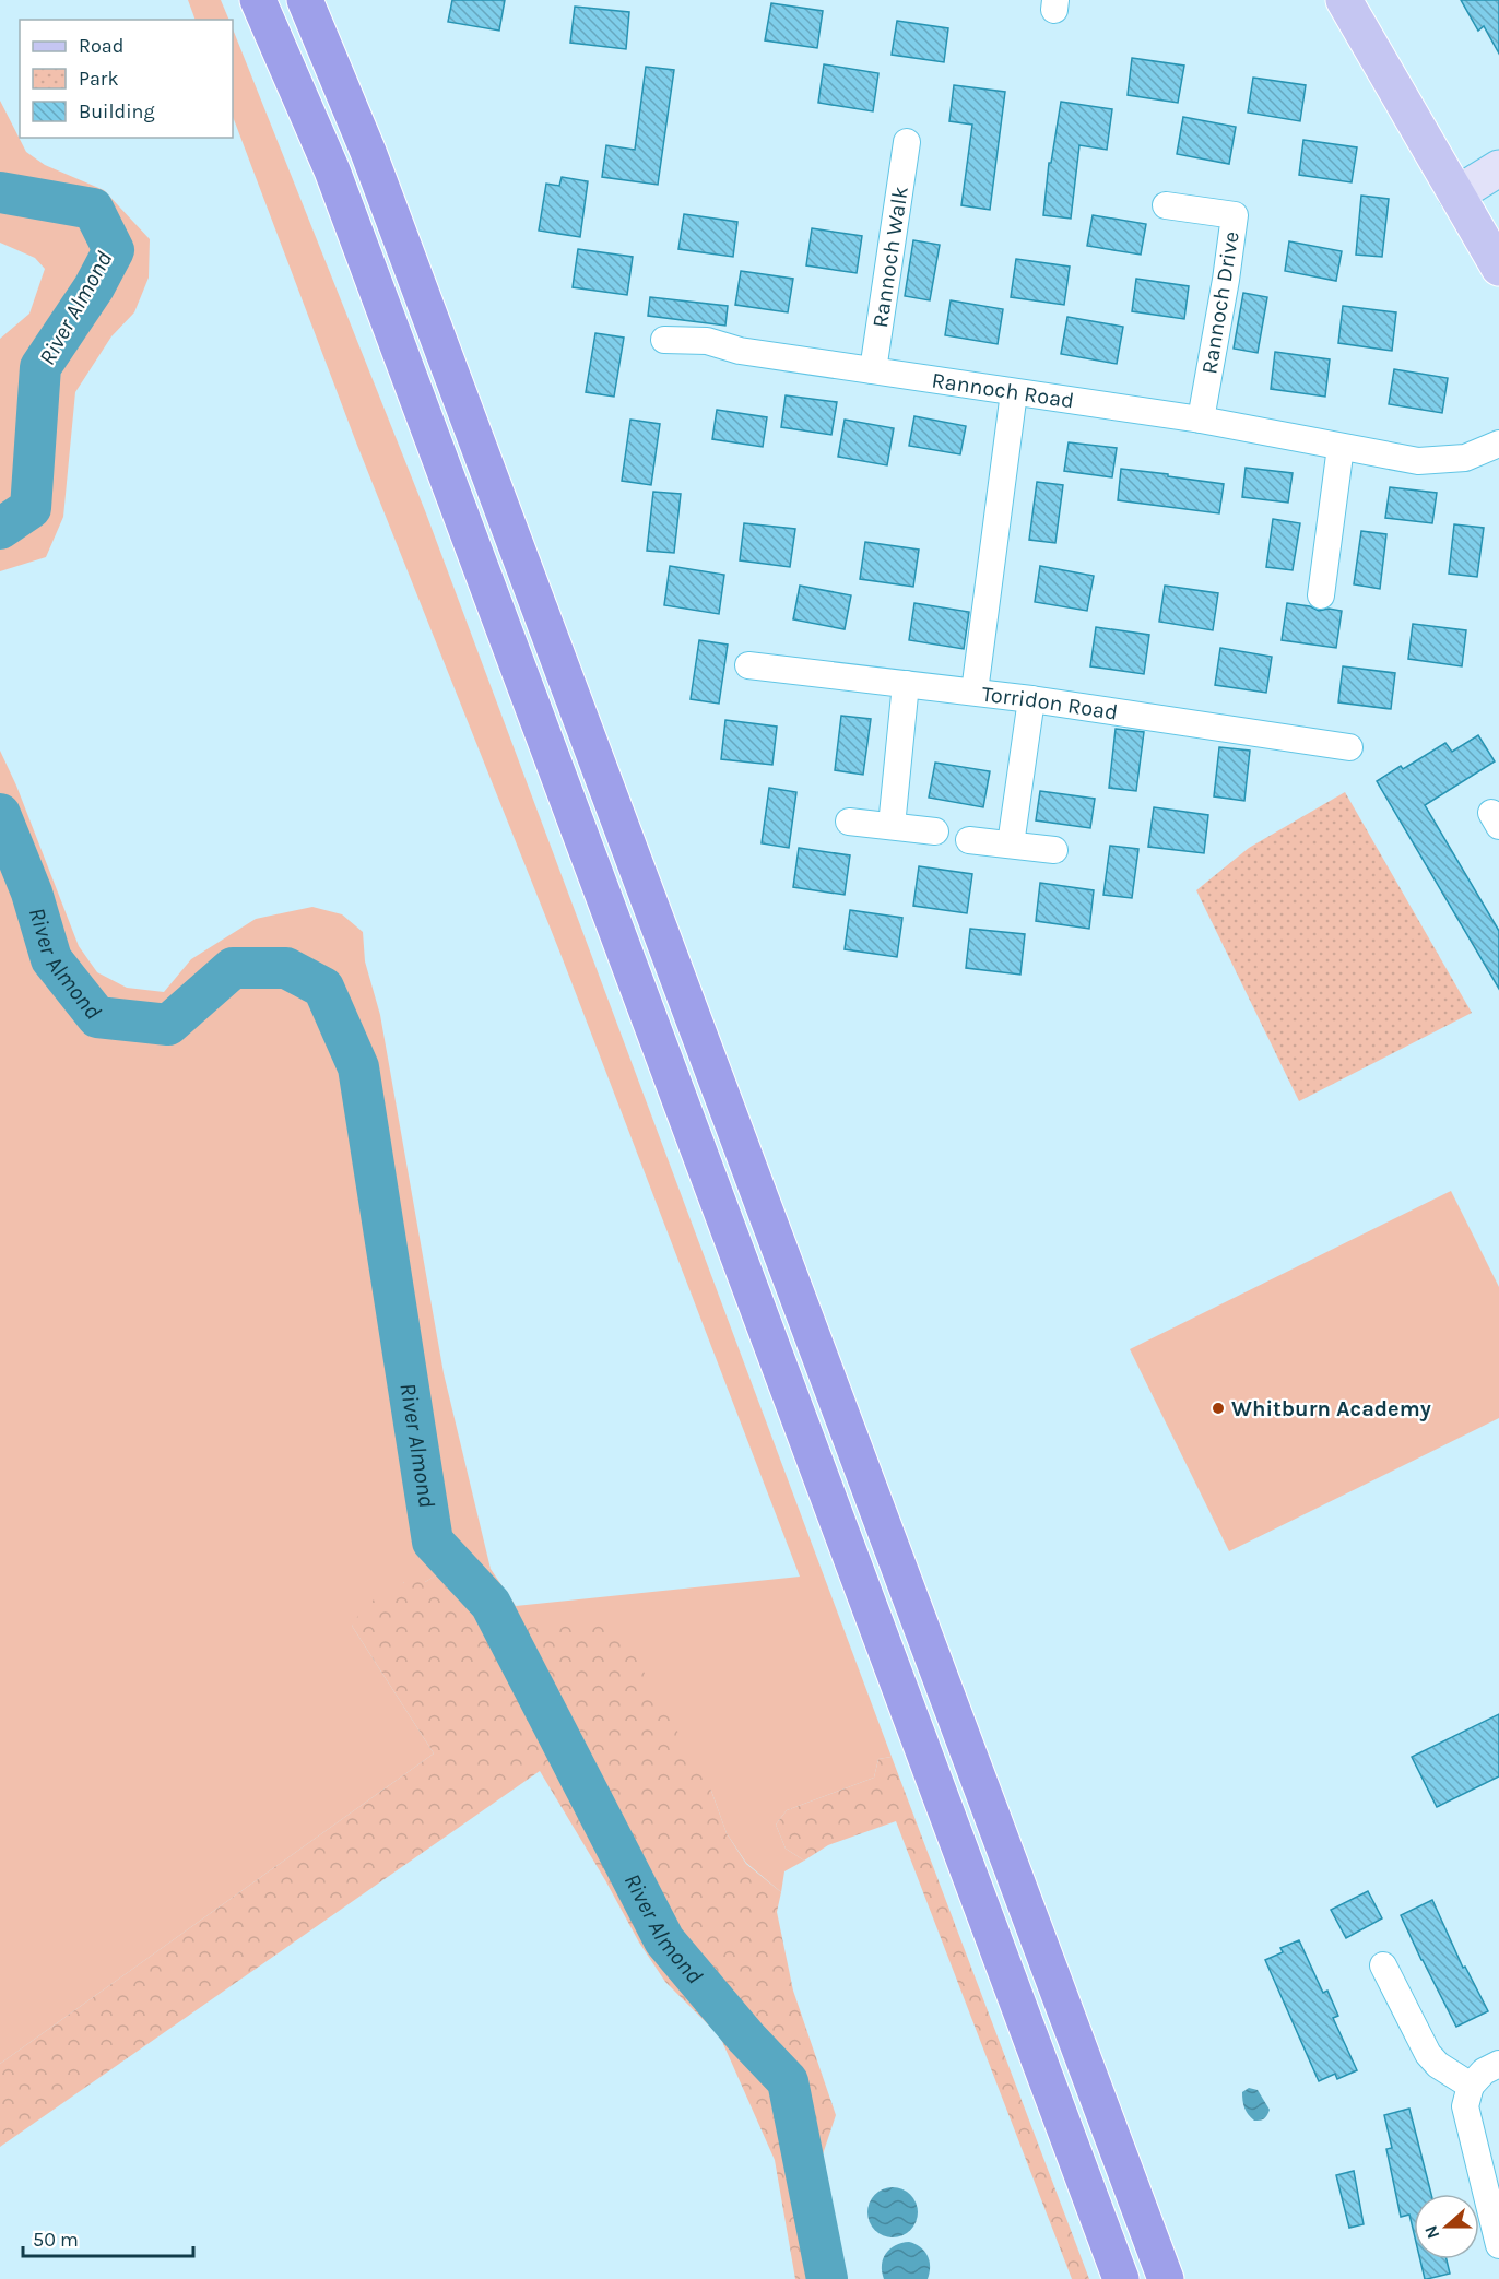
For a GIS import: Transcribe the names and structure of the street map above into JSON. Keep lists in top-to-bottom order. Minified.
{"streets":{"street":["Rannoch Walk","Rannoch Drive","Rannoch Road","Torridon Road"]},"crossings":[["Rannoch Walk","Rannoch Road"],["Rannoch Drive","Rannoch Road"]],"water":["River Almond"],"places":["Whitburn Academy"],"legend":["Road","Park","Building"],"scale_bar":"50 m","north":"left"}
